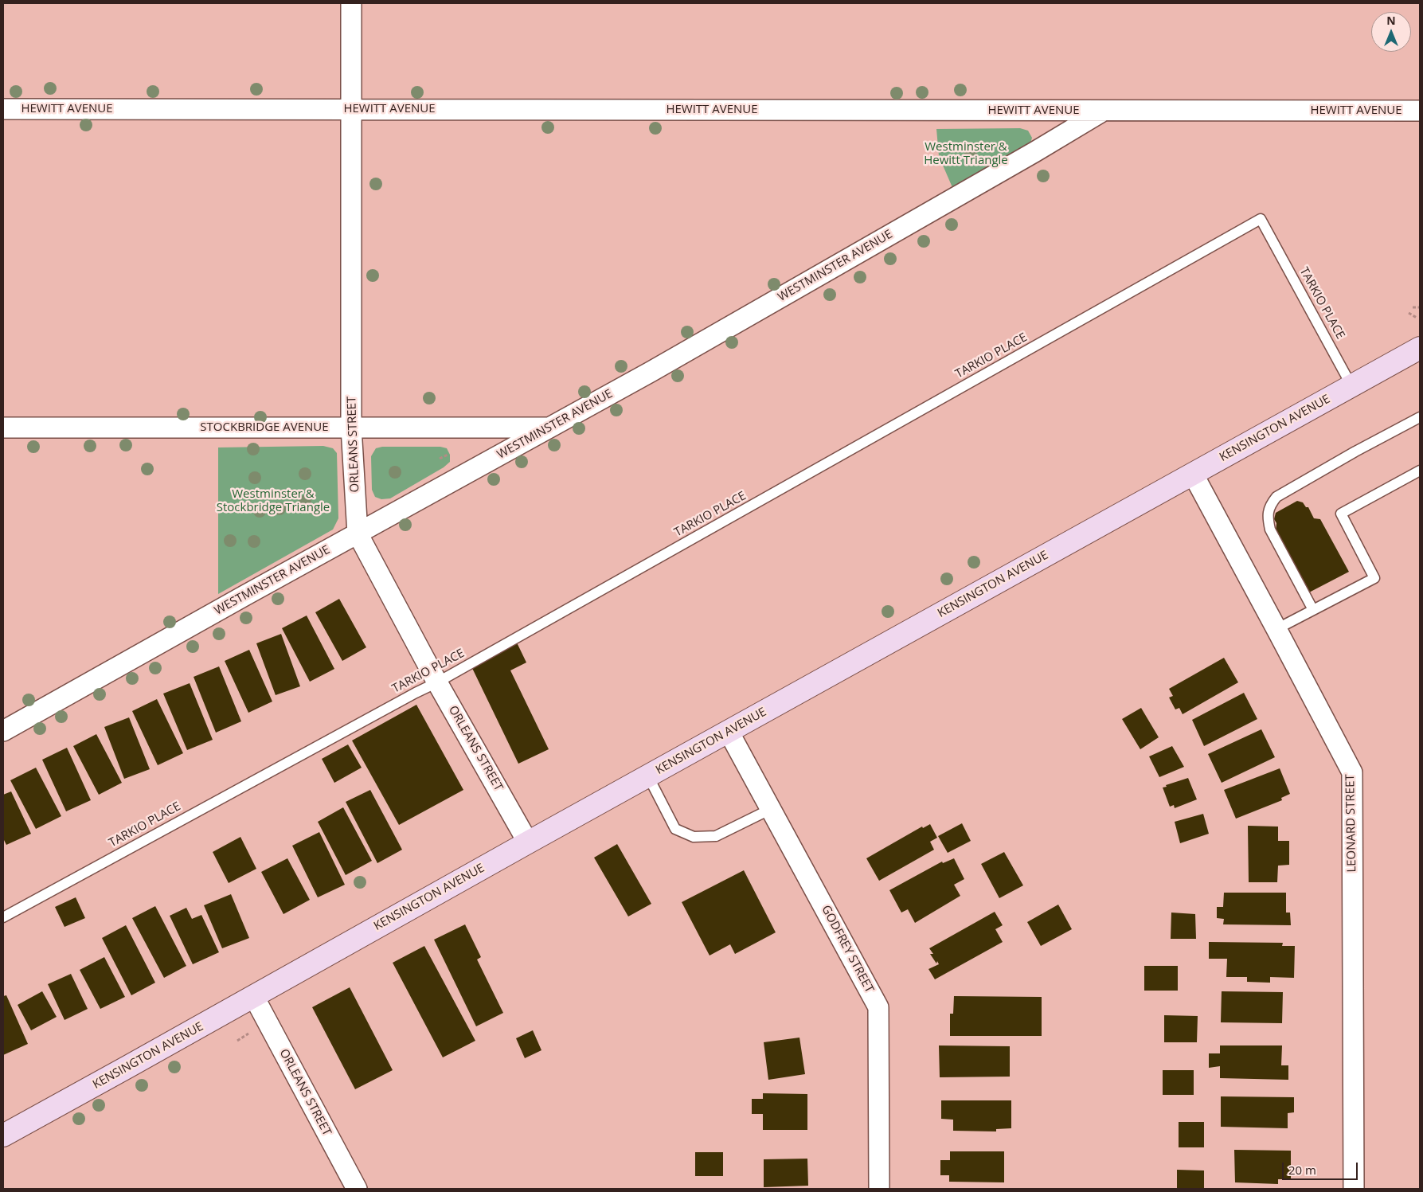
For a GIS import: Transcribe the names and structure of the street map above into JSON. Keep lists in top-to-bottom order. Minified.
{"streets":{"street":["HEWITT AVENUE","WESTMINSTER AVENUE","STOCKBRIDGE AVENUE","KENSINGTON AVENUE","ORLEANS STREET","LEONARD STREET","GODFREY STREET"],"lane":["TARKIO PLACE"]},"crossings":[["HEWITT AVENUE","WESTMINSTER AVENUE"],["HEWITT AVENUE","ORLEANS STREET"],["WESTMINSTER AVENUE","STOCKBRIDGE AVENUE"],["WESTMINSTER AVENUE","ORLEANS STREET"],["TARKIO PLACE","KENSINGTON AVENUE"],["TARKIO PLACE","ORLEANS STREET"],["STOCKBRIDGE AVENUE","ORLEANS STREET"],["KENSINGTON AVENUE","ORLEANS STREET"],["KENSINGTON AVENUE","LEONARD STREET"],["KENSINGTON AVENUE","GODFREY STREET"]],"parks":["Westminster & Hewitt Triangle","Westminster & Stockbridge Triangle"],"scale_bar":"20 m","north":"top"}
